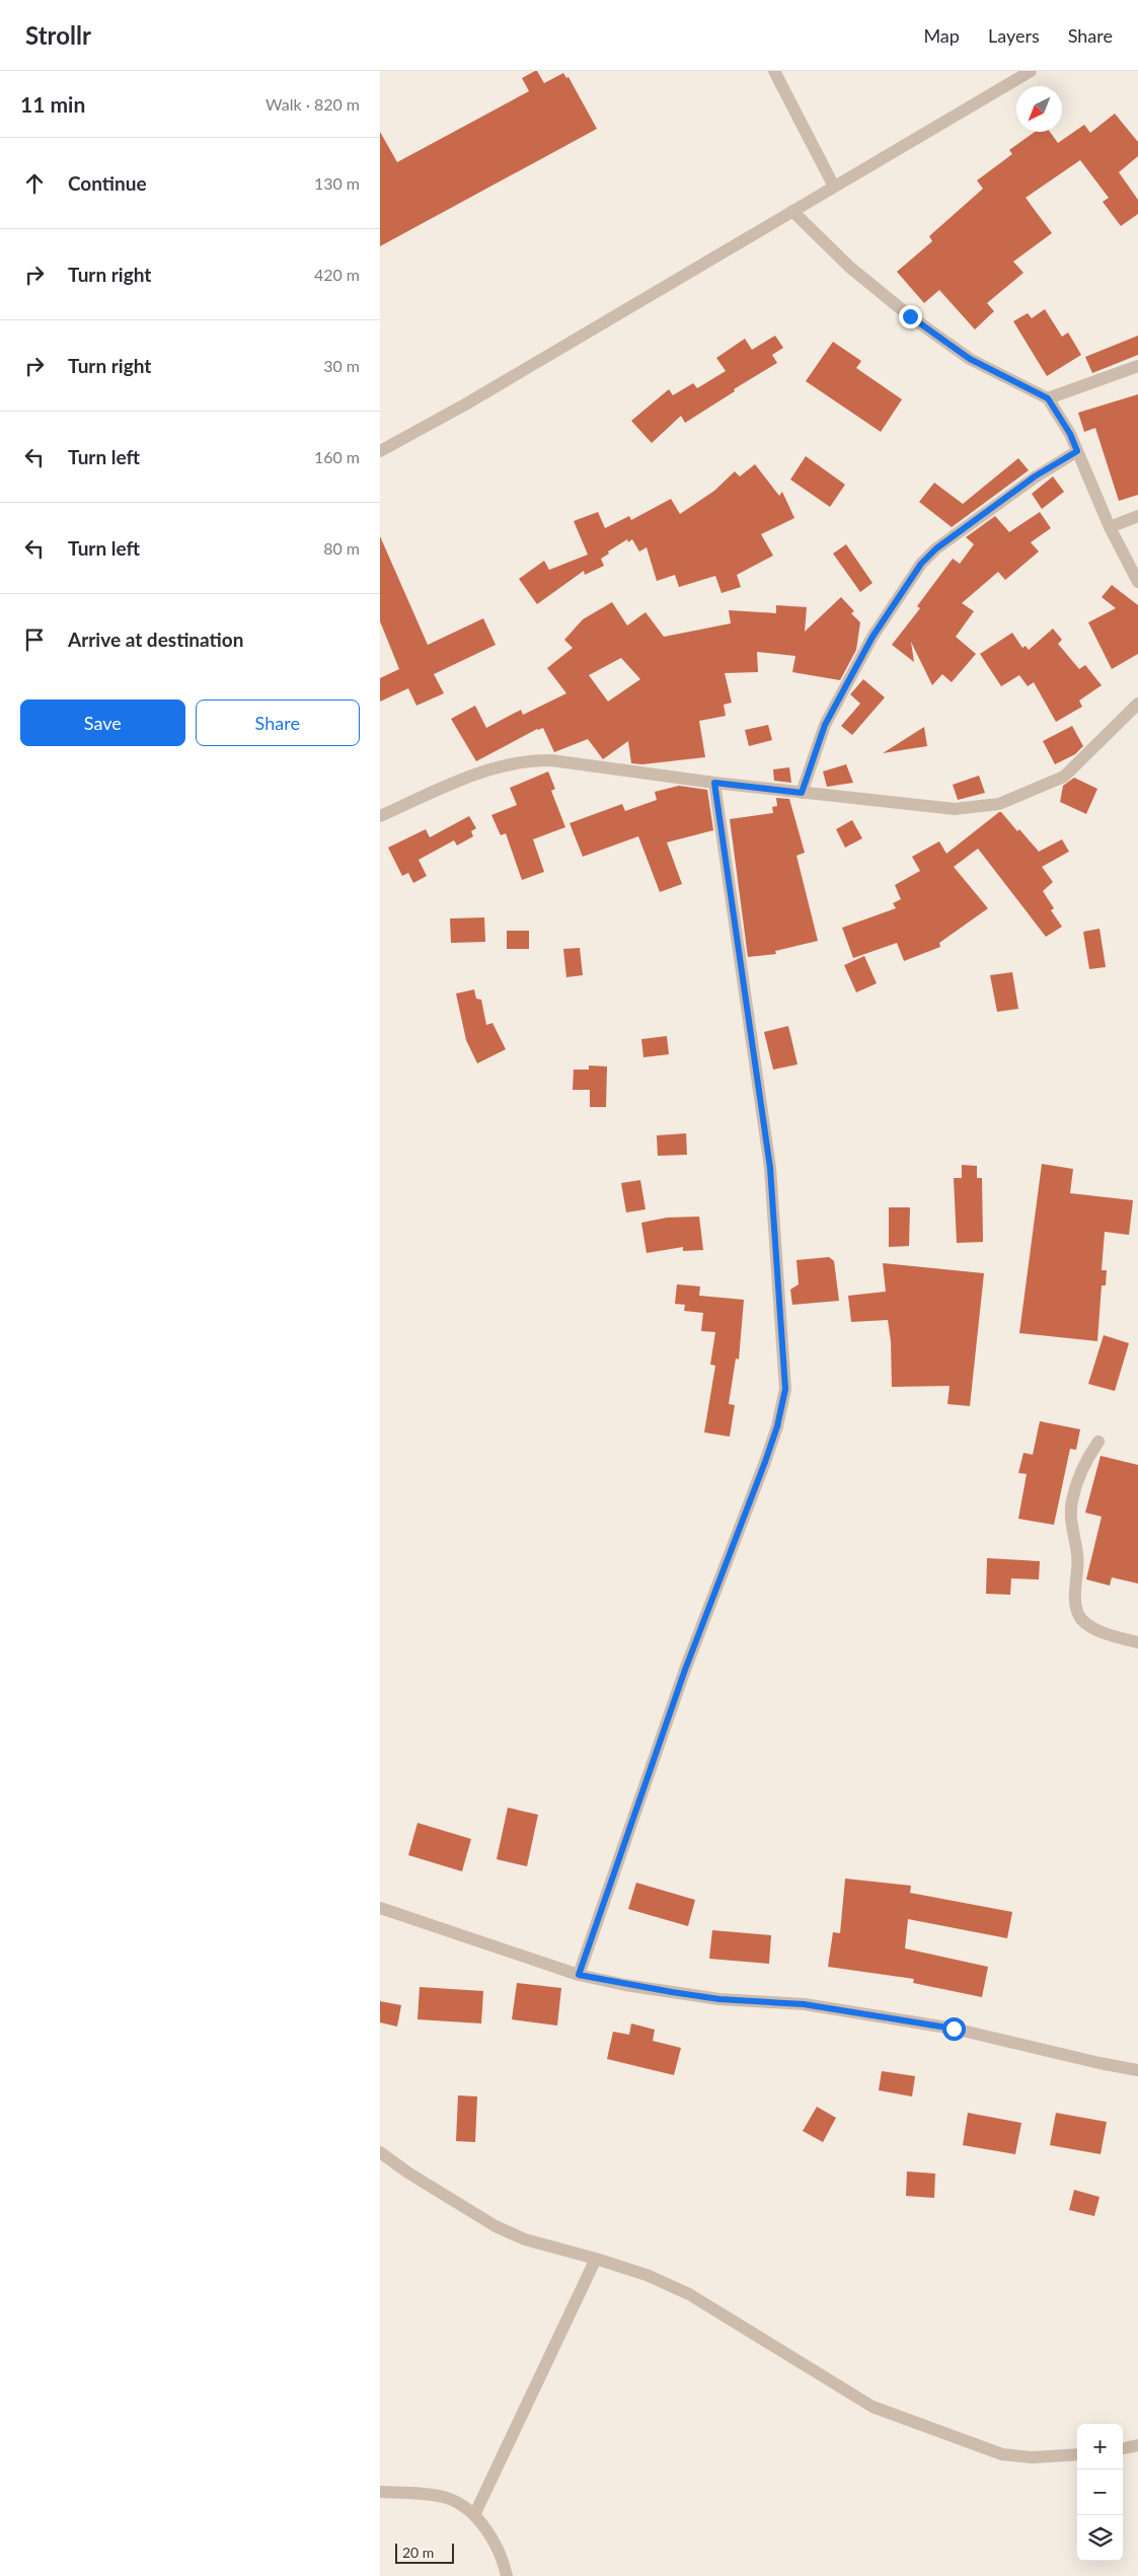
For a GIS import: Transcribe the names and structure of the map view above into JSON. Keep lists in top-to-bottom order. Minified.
{"scale_bar":"20 m","north":"bottom left","page":{"header":"Strollr","nav":["Map","Layers","Share"],"heading":["11 min","Walk · 820 m"],"list":[["Continue","130 m"],["Turn right","420 m"],["Turn right","30 m"],["Turn left","160 m"],["Turn left","80 m"],"Arrive at destination"],"buttons":["Save","Share"],"map_buttons":["+","−"],"scale":"20 m"}}
